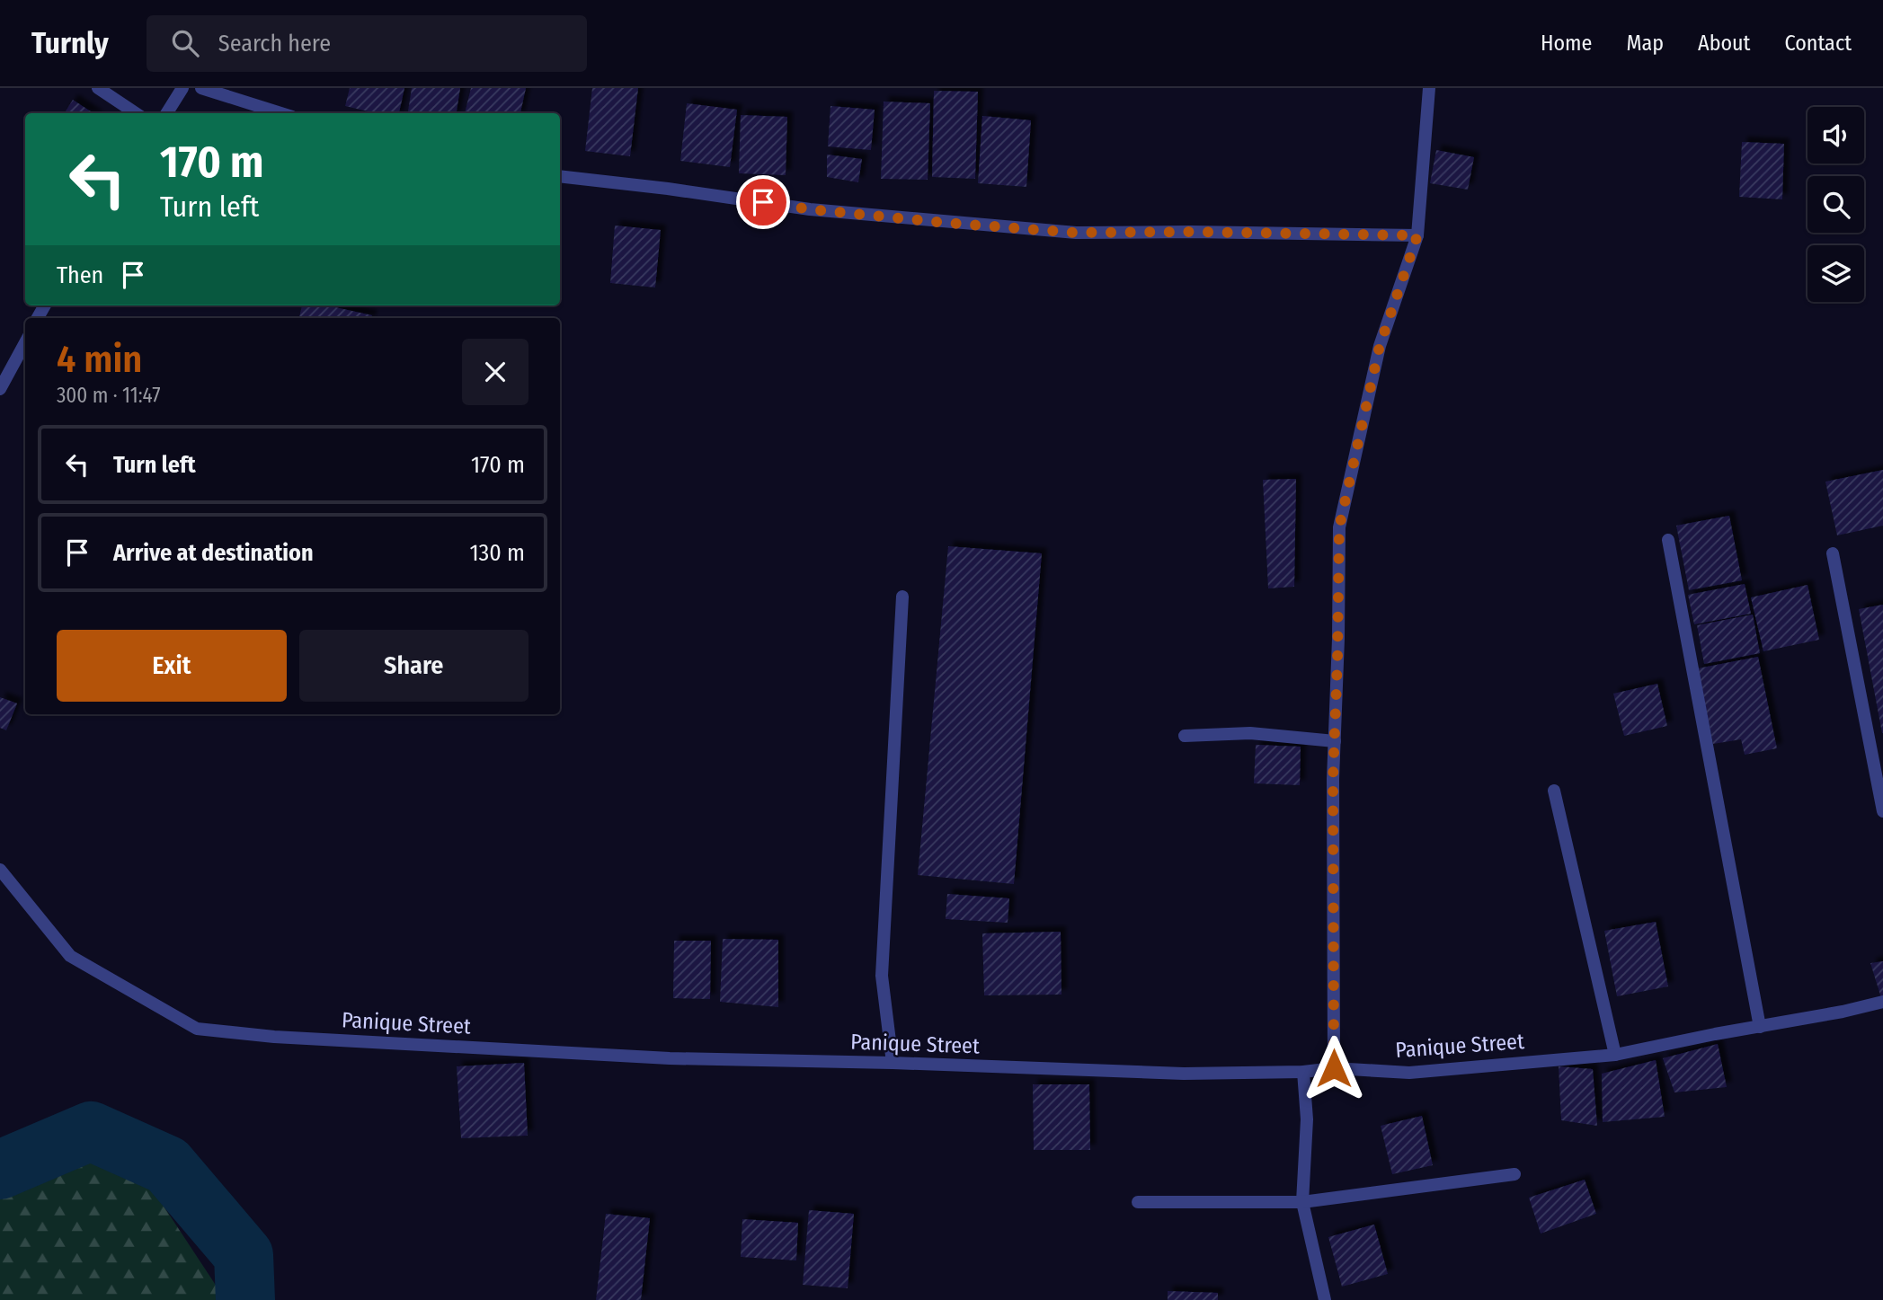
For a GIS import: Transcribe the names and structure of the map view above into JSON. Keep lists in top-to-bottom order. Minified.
{"streets":{"street":["Panique Street"]},"page":{"header":"Turnly","search":"Search here","nav":["Home","Map","About","Contact"],"turn":["170 m","Turn left"],"then":"Then","heading":["4 min","300 m · 11:47"],"list":[{"name":"Turn left","value":"170 m"},{"name":"Arrive at destination","value":"130 m"}],"buttons":["Exit","Share"]}}
